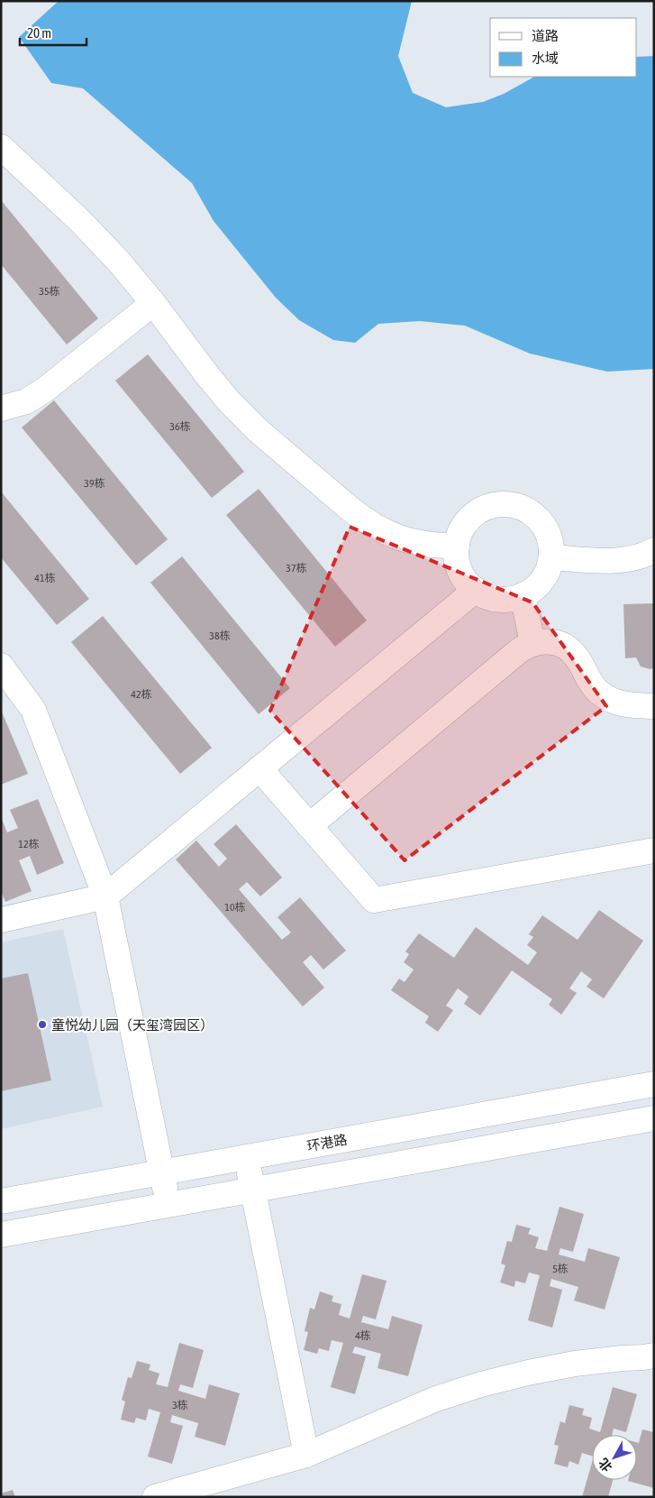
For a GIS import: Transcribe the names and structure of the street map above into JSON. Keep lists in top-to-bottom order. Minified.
{"streets":{"street":["环港路"]},"places":["童悦幼儿园（天玺湾园区）"],"house_numbers":["35栋","36栋","39栋","37栋","41栋","38栋","42栋","12栋","10栋","5栋","4栋","3栋"],"legend":["道路","水域"],"scale_bar":"20 m","north":"bottom left"}
